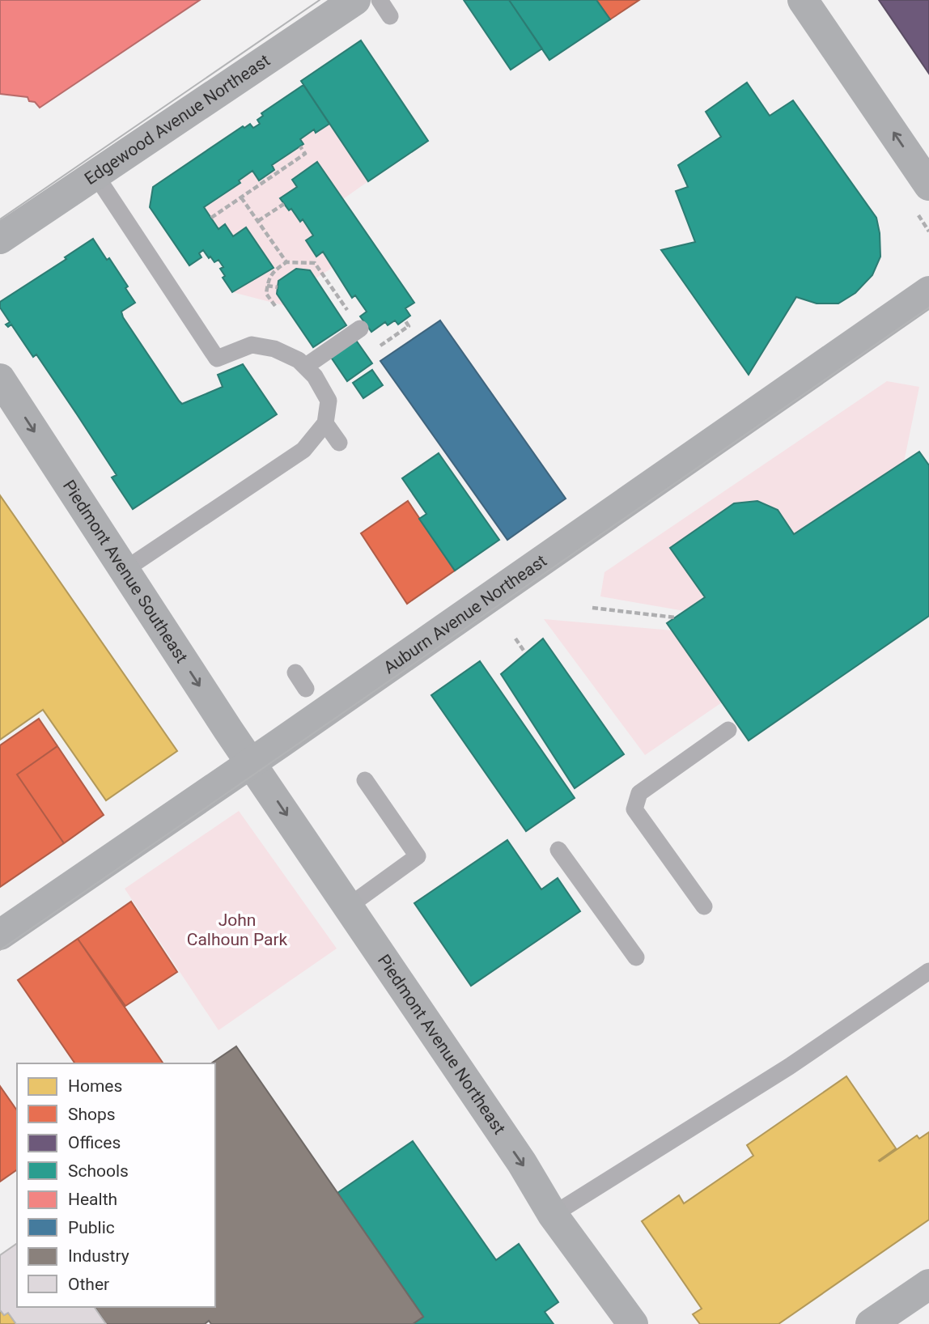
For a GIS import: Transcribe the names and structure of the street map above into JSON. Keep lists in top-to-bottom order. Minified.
{"streets":{"main road":["Edgewood Avenue Northeast","Piedmont Avenue Southeast","Auburn Avenue Northeast","Piedmont Avenue Northeast"]},"crossings":[["Piedmont Avenue Southeast","Auburn Avenue Northeast"],["Piedmont Avenue Southeast","Piedmont Avenue Northeast"],["Auburn Avenue Northeast","Piedmont Avenue Northeast"]],"one_way":["Piedmont Avenue Southeast","Piedmont Avenue Northeast"],"parks":["John Calhoun Park"],"legend":["Homes","Shops","Offices","Schools","Health","Public","Industry","Other"]}
